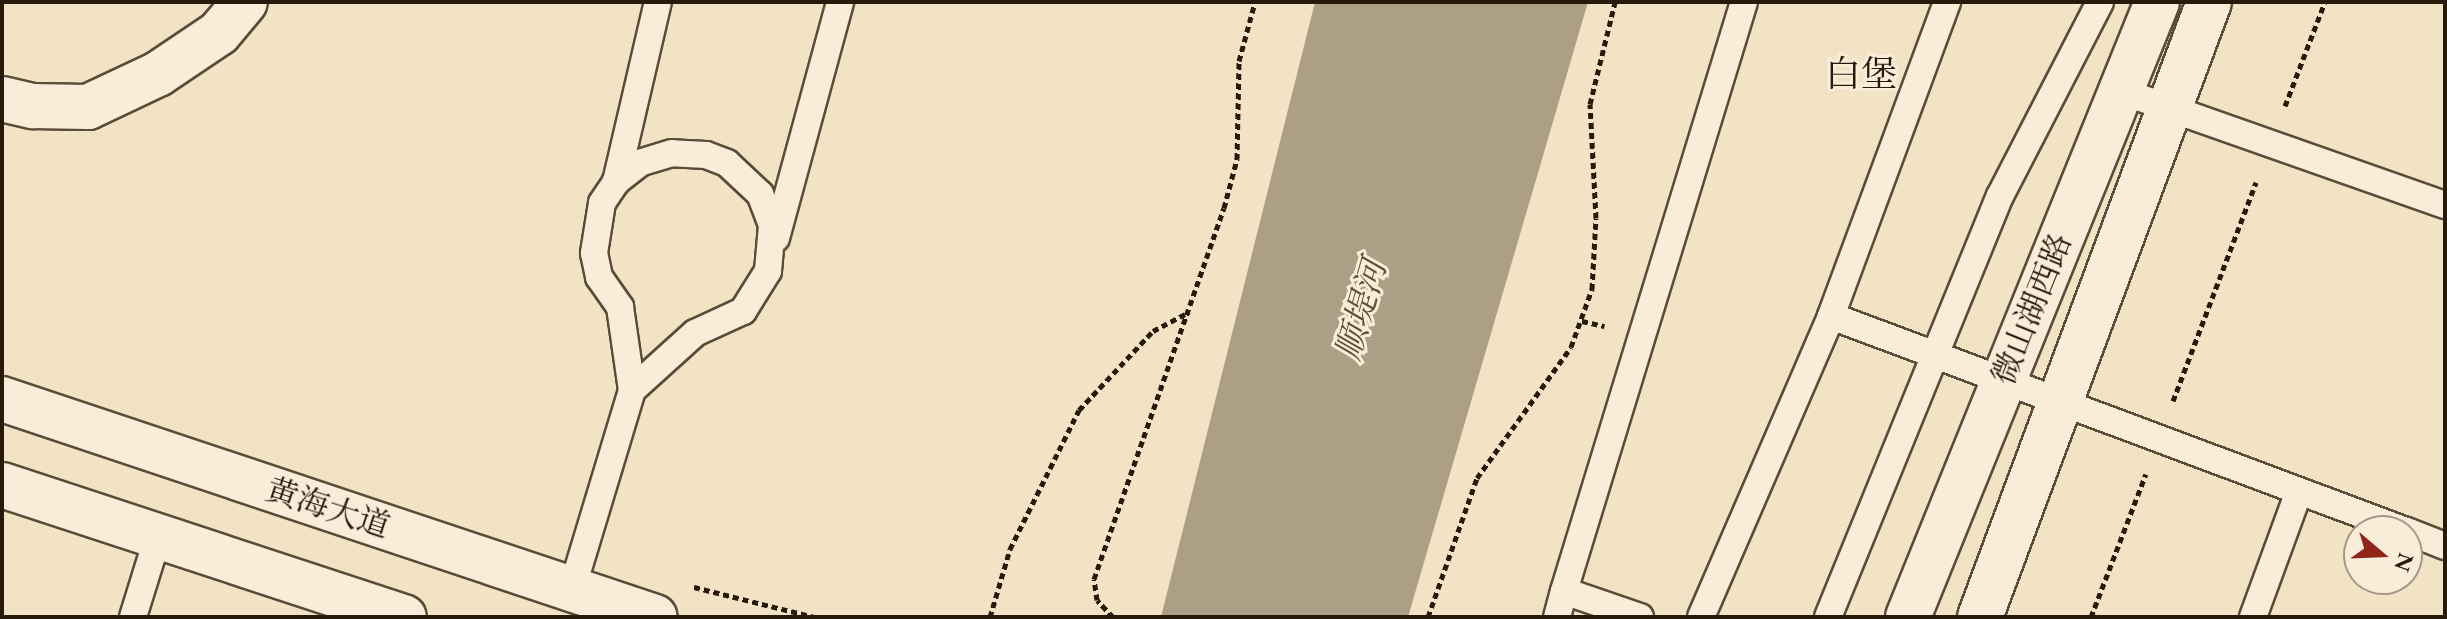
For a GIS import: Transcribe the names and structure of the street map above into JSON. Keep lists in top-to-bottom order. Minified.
{"streets":{"street":["微山湖西路","黄海大道"]},"districts":["白堡"],"water":["顺堤河"],"north":"right"}
